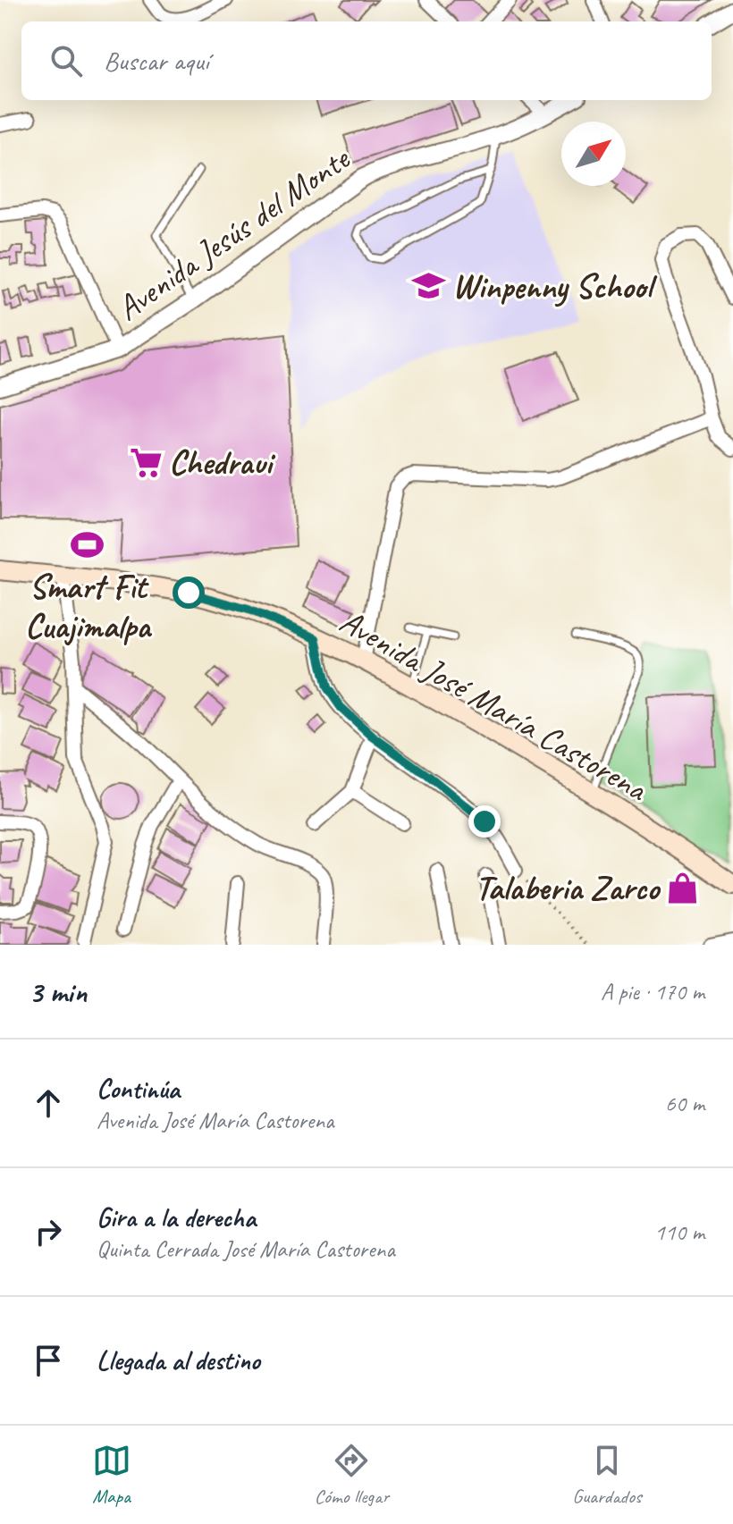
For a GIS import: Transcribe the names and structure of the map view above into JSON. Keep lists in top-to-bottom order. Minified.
{"streets":{"main road":["Avenida José María Castorena"],"street":["Avenida Jesús del Monte"]},"places":{"school or university":["Winpenny School"],"supermarket":["Chedraui"],"sports":["Smart Fit Cuajimalpa"],"shop":["Talaberia Zarco"]},"north":"top right","page":{"search":"Buscar aquí","heading":["3 min","A pie · 170 m"],"list":[["Continúa","Avenida José María Castorena","60 m"],["Gira a la derecha","Quinta Cerrada José María Castorena","110 m"],"Llegada al destino"],"nav":["Mapa","Cómo llegar","Guardados"]}}
